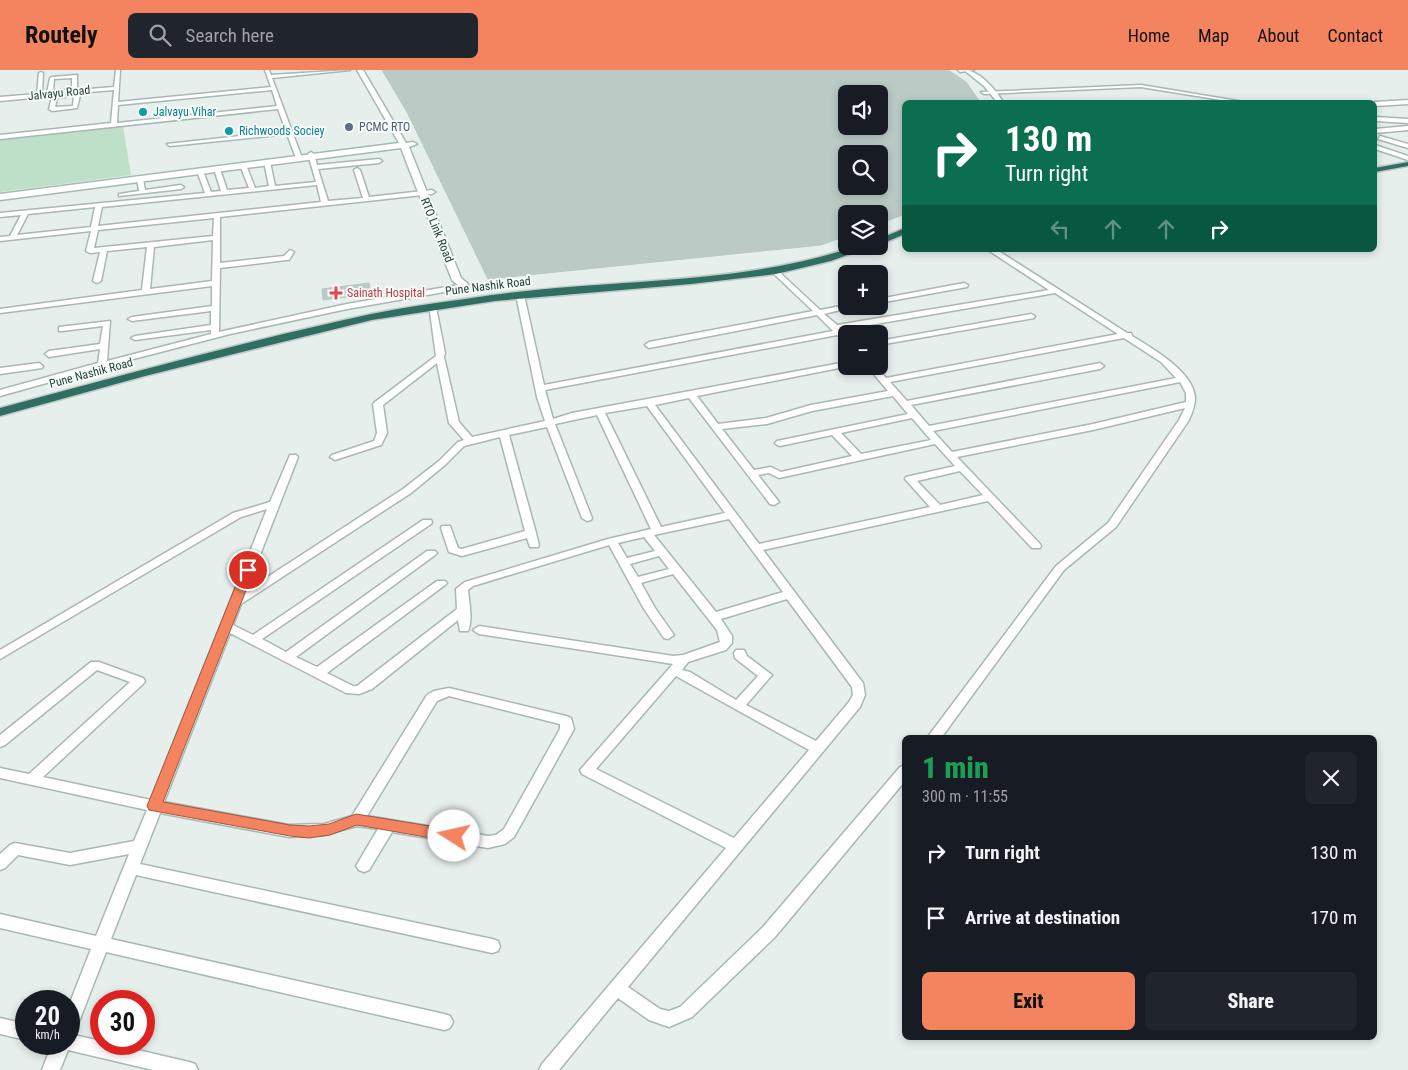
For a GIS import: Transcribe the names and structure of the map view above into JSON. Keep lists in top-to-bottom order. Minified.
{"streets":{"highway":["Pune Nashik Road"],"main road":["RTO Link Road"],"street":["Jalvayu Road"]},"places":{"other":["Jalvayu Vihar","PCMC RTO","Richwoods Sociey"],"health":["Sainath Hospital"]},"page":{"header":"Routely","search":"Search here","nav":["Home","Map","About","Contact"],"map_buttons":["+","−"],"turn":["130 m","Turn right"],"heading":["1 min","300 m · 11:55"],"list":[{"name":"Turn right","value":"130 m"},{"name":"Arrive at destination","value":"170 m"}],"buttons":["Exit","Share"],"speed":"20 km/h","limit":"30"}}
